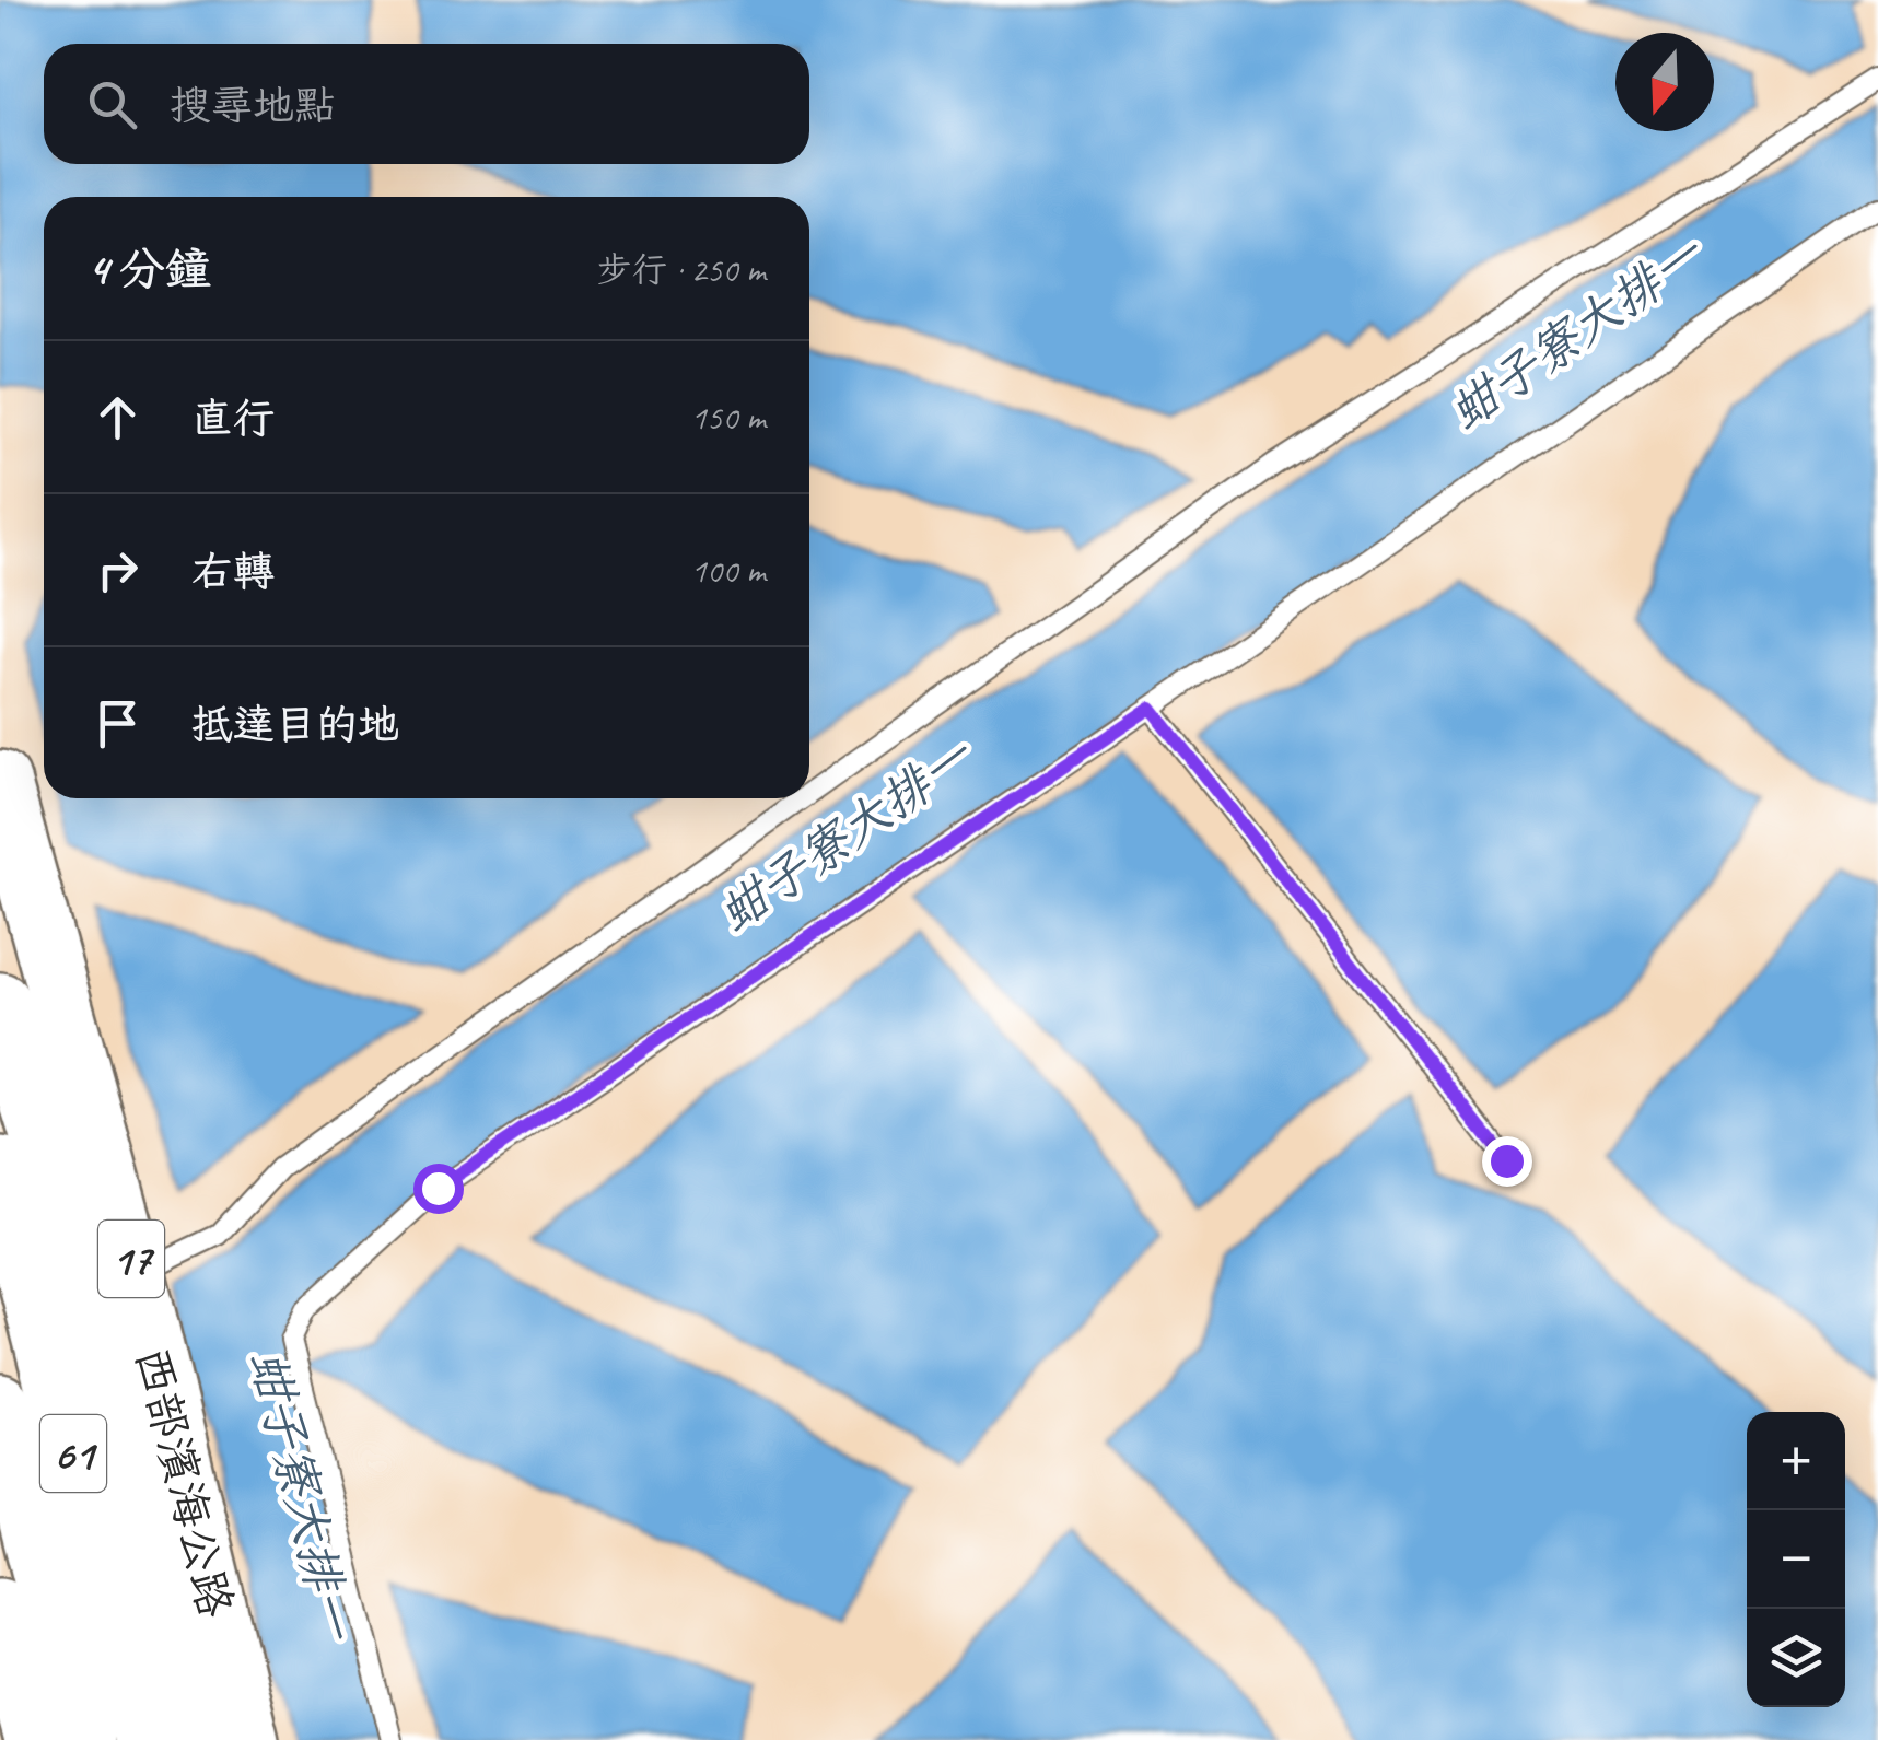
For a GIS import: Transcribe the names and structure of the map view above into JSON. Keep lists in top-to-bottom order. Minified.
{"streets":{"main road":["17","61","西部濱海公路"]},"water":["蚶子寮大排一"],"north":"bottom","page":{"search":"搜尋地點","heading":["4 分鐘","步行 · 250 m"],"list":[["直行","150 m"],["右轉","100 m"],"抵達目的地"],"map_buttons":["+","−"]}}
